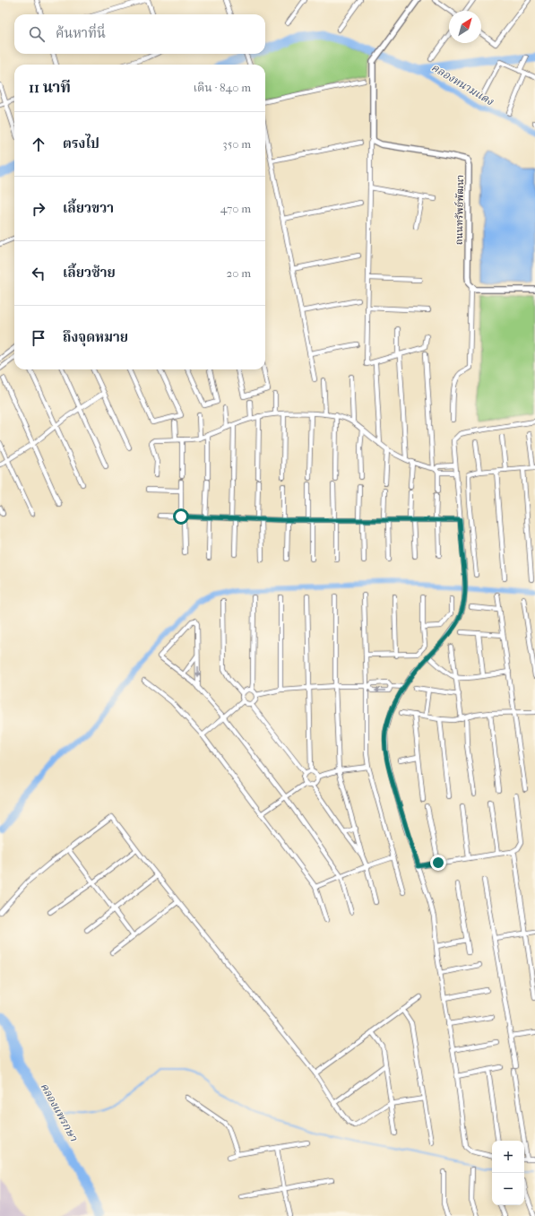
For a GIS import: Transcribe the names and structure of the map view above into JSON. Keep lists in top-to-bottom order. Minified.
{"streets":{"street":["ถนนทรัพย์พัฒนา"]},"water":["คลองหนามแดง","คลองแพรกษา"],"north":"top right","page":{"search":"ค้นหาที่นี่","heading":["11 นาที","เดิน · 840 m"],"list":[["ตรงไป","350 m"],["เลี้ยวขวา","470 m"],["เลี้ยวซ้าย","20 m"],"ถึงจุดหมาย"],"map_buttons":["+","−"]}}
